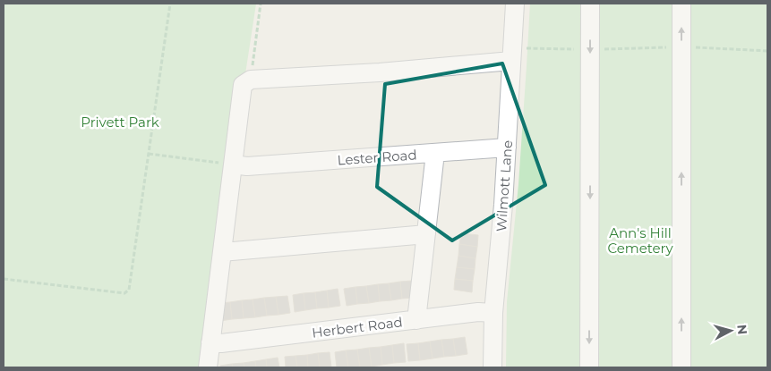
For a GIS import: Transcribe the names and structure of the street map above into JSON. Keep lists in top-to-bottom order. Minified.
{"streets":{"street":["Lester Road","Wilmott Lane","Herbert Road"]},"crossings":[["Lester Road","Wilmott Lane"],["Wilmott Lane","Herbert Road"]],"parks":["Privett Park","Ann's Hill Cemetery"],"north":"right"}
